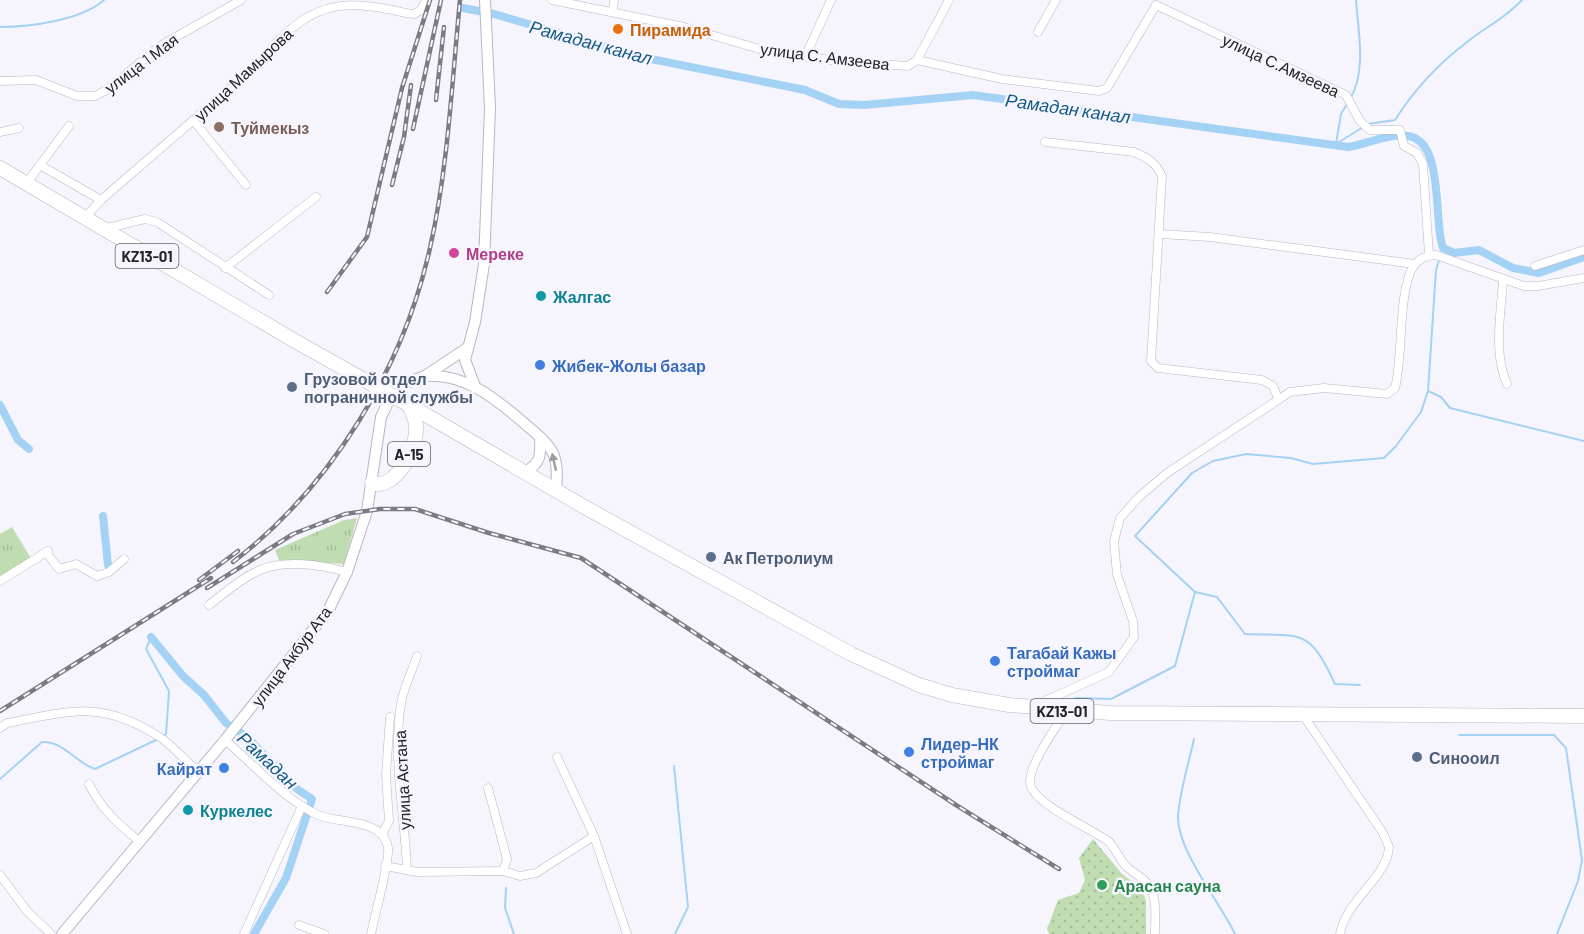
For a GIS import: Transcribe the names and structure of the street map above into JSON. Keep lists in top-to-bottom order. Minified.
{"streets":{"highway":["KZ13-01","A-15"],"main road":["улица Акбур Ата"],"street":["улица С. Амзеева","улица 1 Мая","улица С.Амзеева","улица Мамырова","улица Астана"]},"crossings":[["улица С. Амзеева","улица С.Амзеева"],["улица Мамырова","KZ13-01"],["KZ13-01","A-15"],["A-15","улица Акбур Ата"],["улица Акбур Ата","улица Астана"]],"water":["Рамадан канал","Рамадан"],"places":["Пирамида","Туймекыз","Мереке","Жалгас","Жибек-Жолы базар","Грузовой отдел пограничной службы","Ак Петролиум","Тагабай Кажы строймаг","Лидер-НК строймаг","Синооил","Кайрат","Куркелес","Арасан сауна"]}
